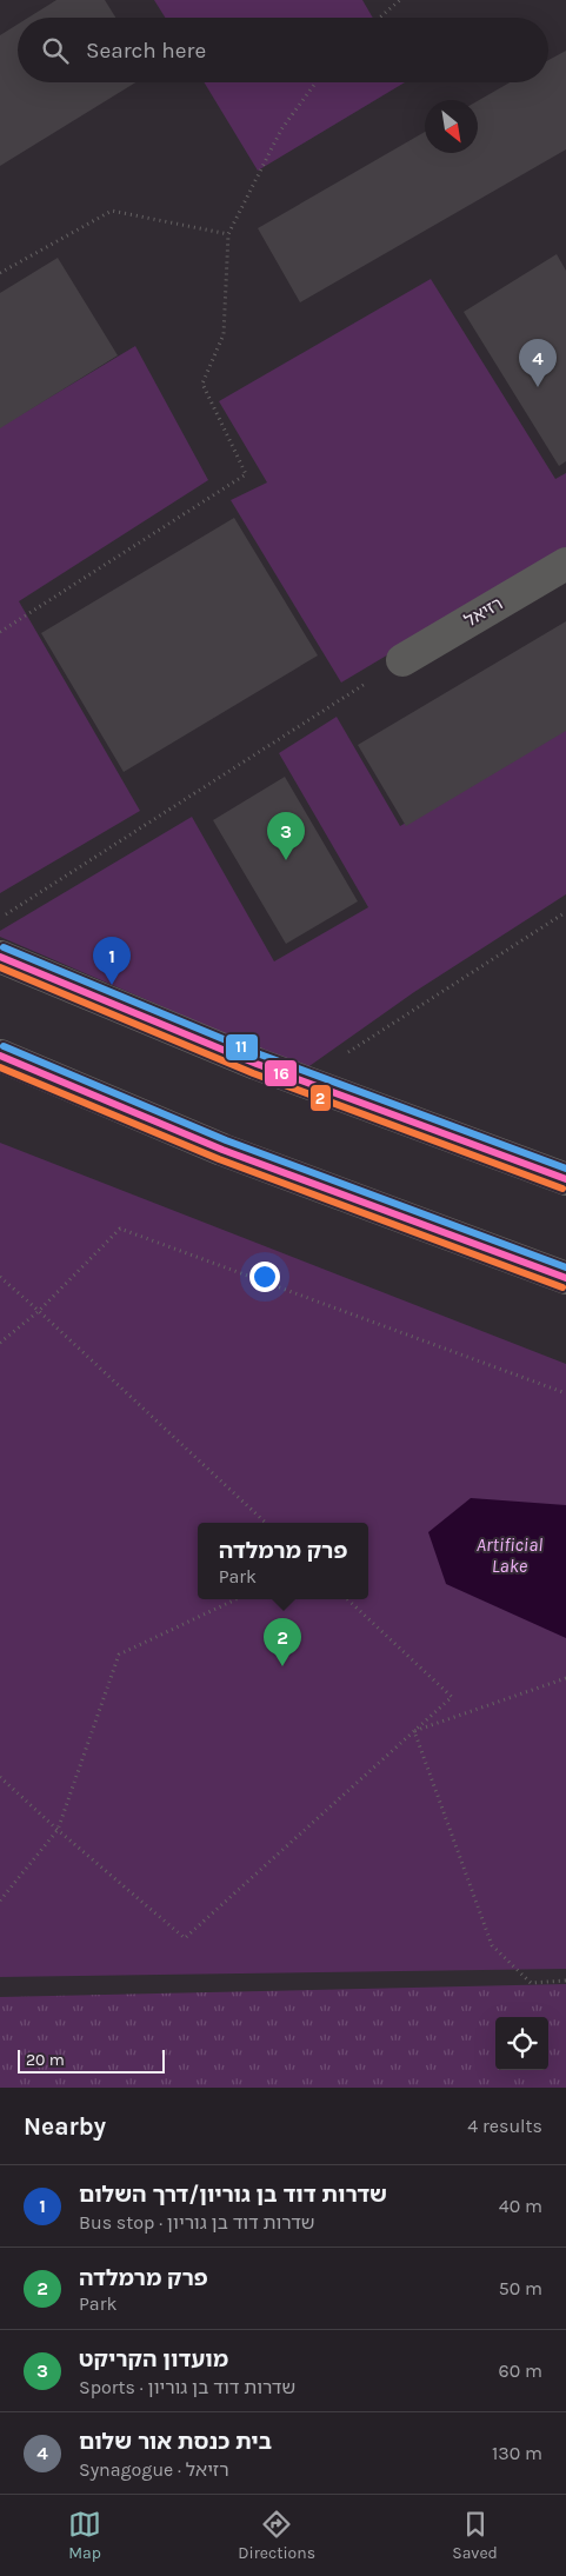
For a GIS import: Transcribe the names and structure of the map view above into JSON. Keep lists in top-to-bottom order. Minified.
{"streets":{"street":["רזיאל"]},"water":["Artificial Lake"],"lines":["transit line 11","transit line 16","transit line 2"],"scale_bar":"20 m","north":"bottom right","page":{"search":"Search here","pins":["4","3","1","2"],"popup":["פרק מרמלדה","Park"],"scale":"20 m","heading":["Nearby","4 results"],"list":[{"mark":"1","name":"שדרות דוד בן גוריון/דרך השלום","note":"Bus stop · שדרות דוד בן גוריון","value":"40 m"},{"mark":"2","name":"פרק מרמלדה","note":"Park","value":"50 m"},{"mark":"3","name":"מועדון הקריקט","note":"Sports · שדרות דוד בן גוריון","value":"60 m"},{"mark":"4","name":"בית כנסת אור שלום","note":"Synagogue · רזיאל","value":"130 m"}],"nav":["Map","Directions","Saved"]}}
